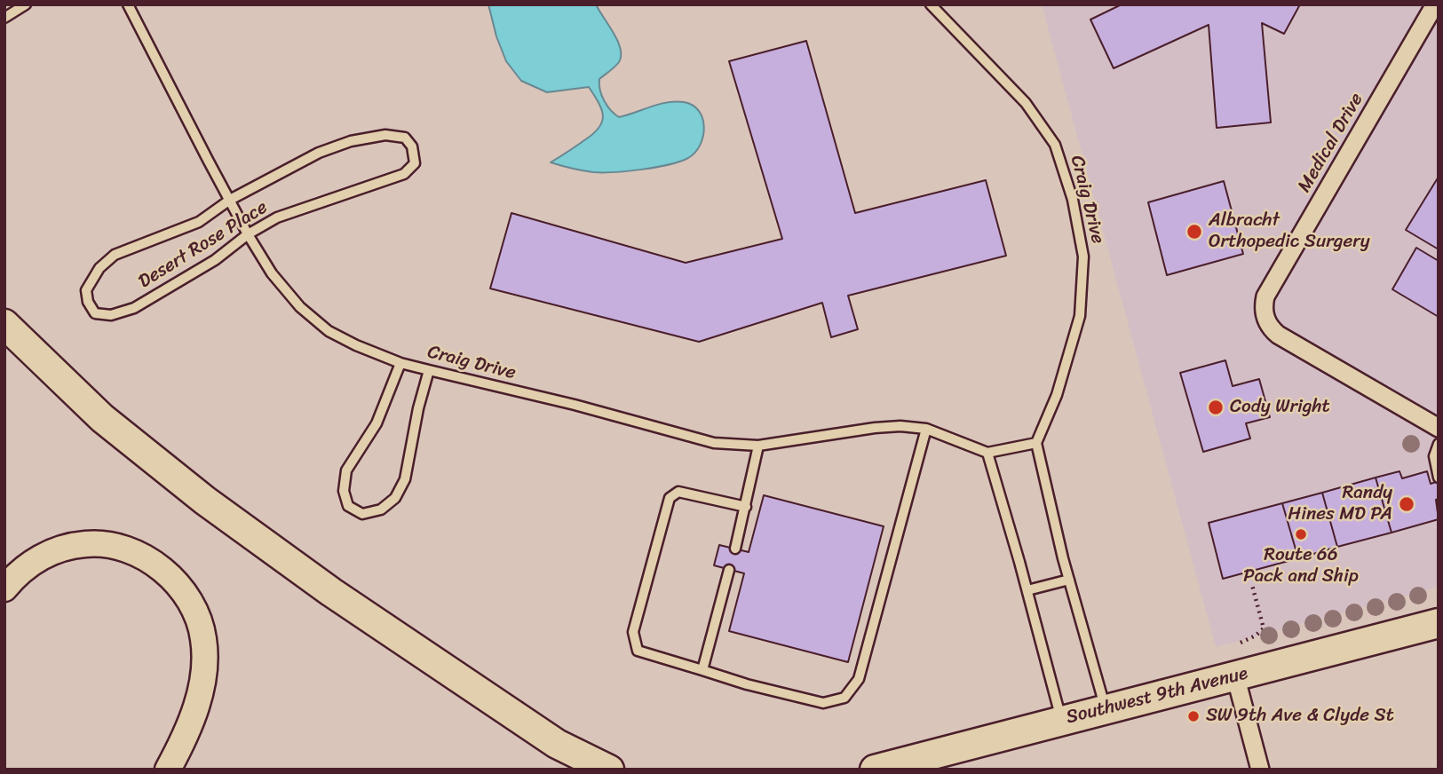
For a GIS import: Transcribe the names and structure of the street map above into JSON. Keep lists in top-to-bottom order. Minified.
{"streets":{"main road":["Southwest 9th Avenue"],"street":["Medical Drive"],"lane":["Craig Drive","Desert Rose Place"]},"crossings":[["Craig Drive","Desert Rose Place"]],"places":["Albracht Orthopedic Surgery","Cody Wright","Randy Hines MD PA","Route 66 Pack and Ship","SW 9th Ave & Clyde St"]}
